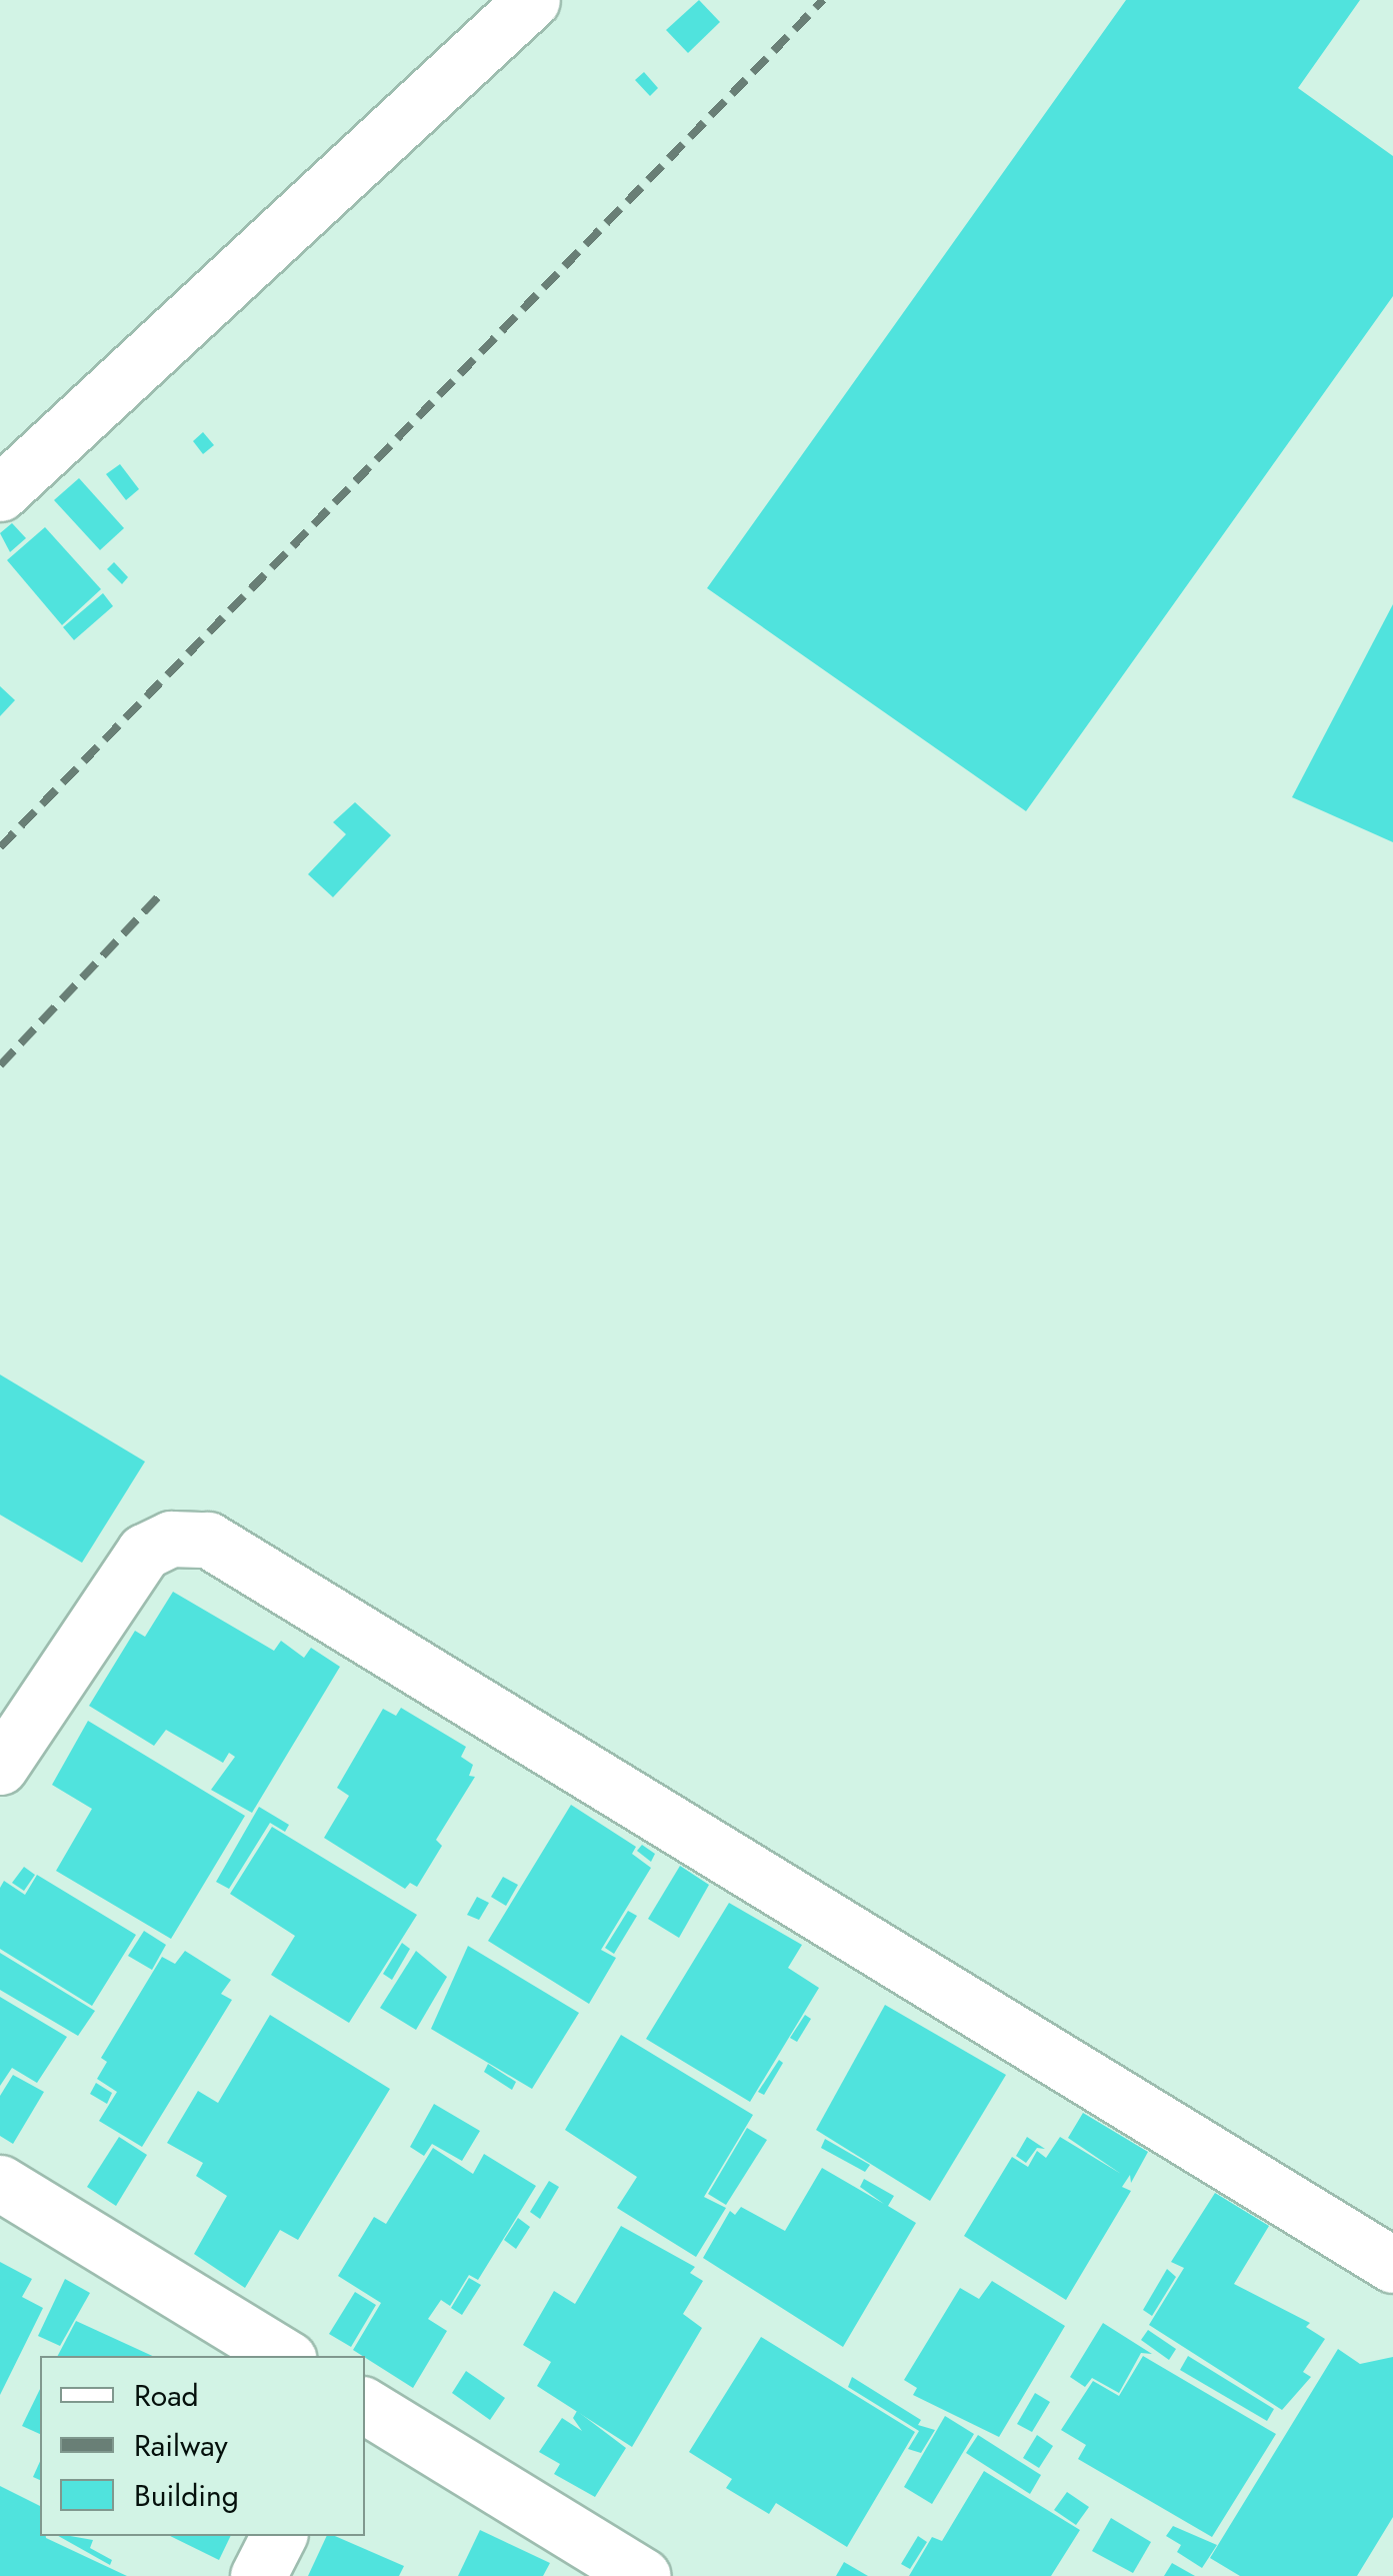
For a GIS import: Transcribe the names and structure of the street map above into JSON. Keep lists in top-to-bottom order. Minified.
{"legend":["Road","Railway","Building"]}
